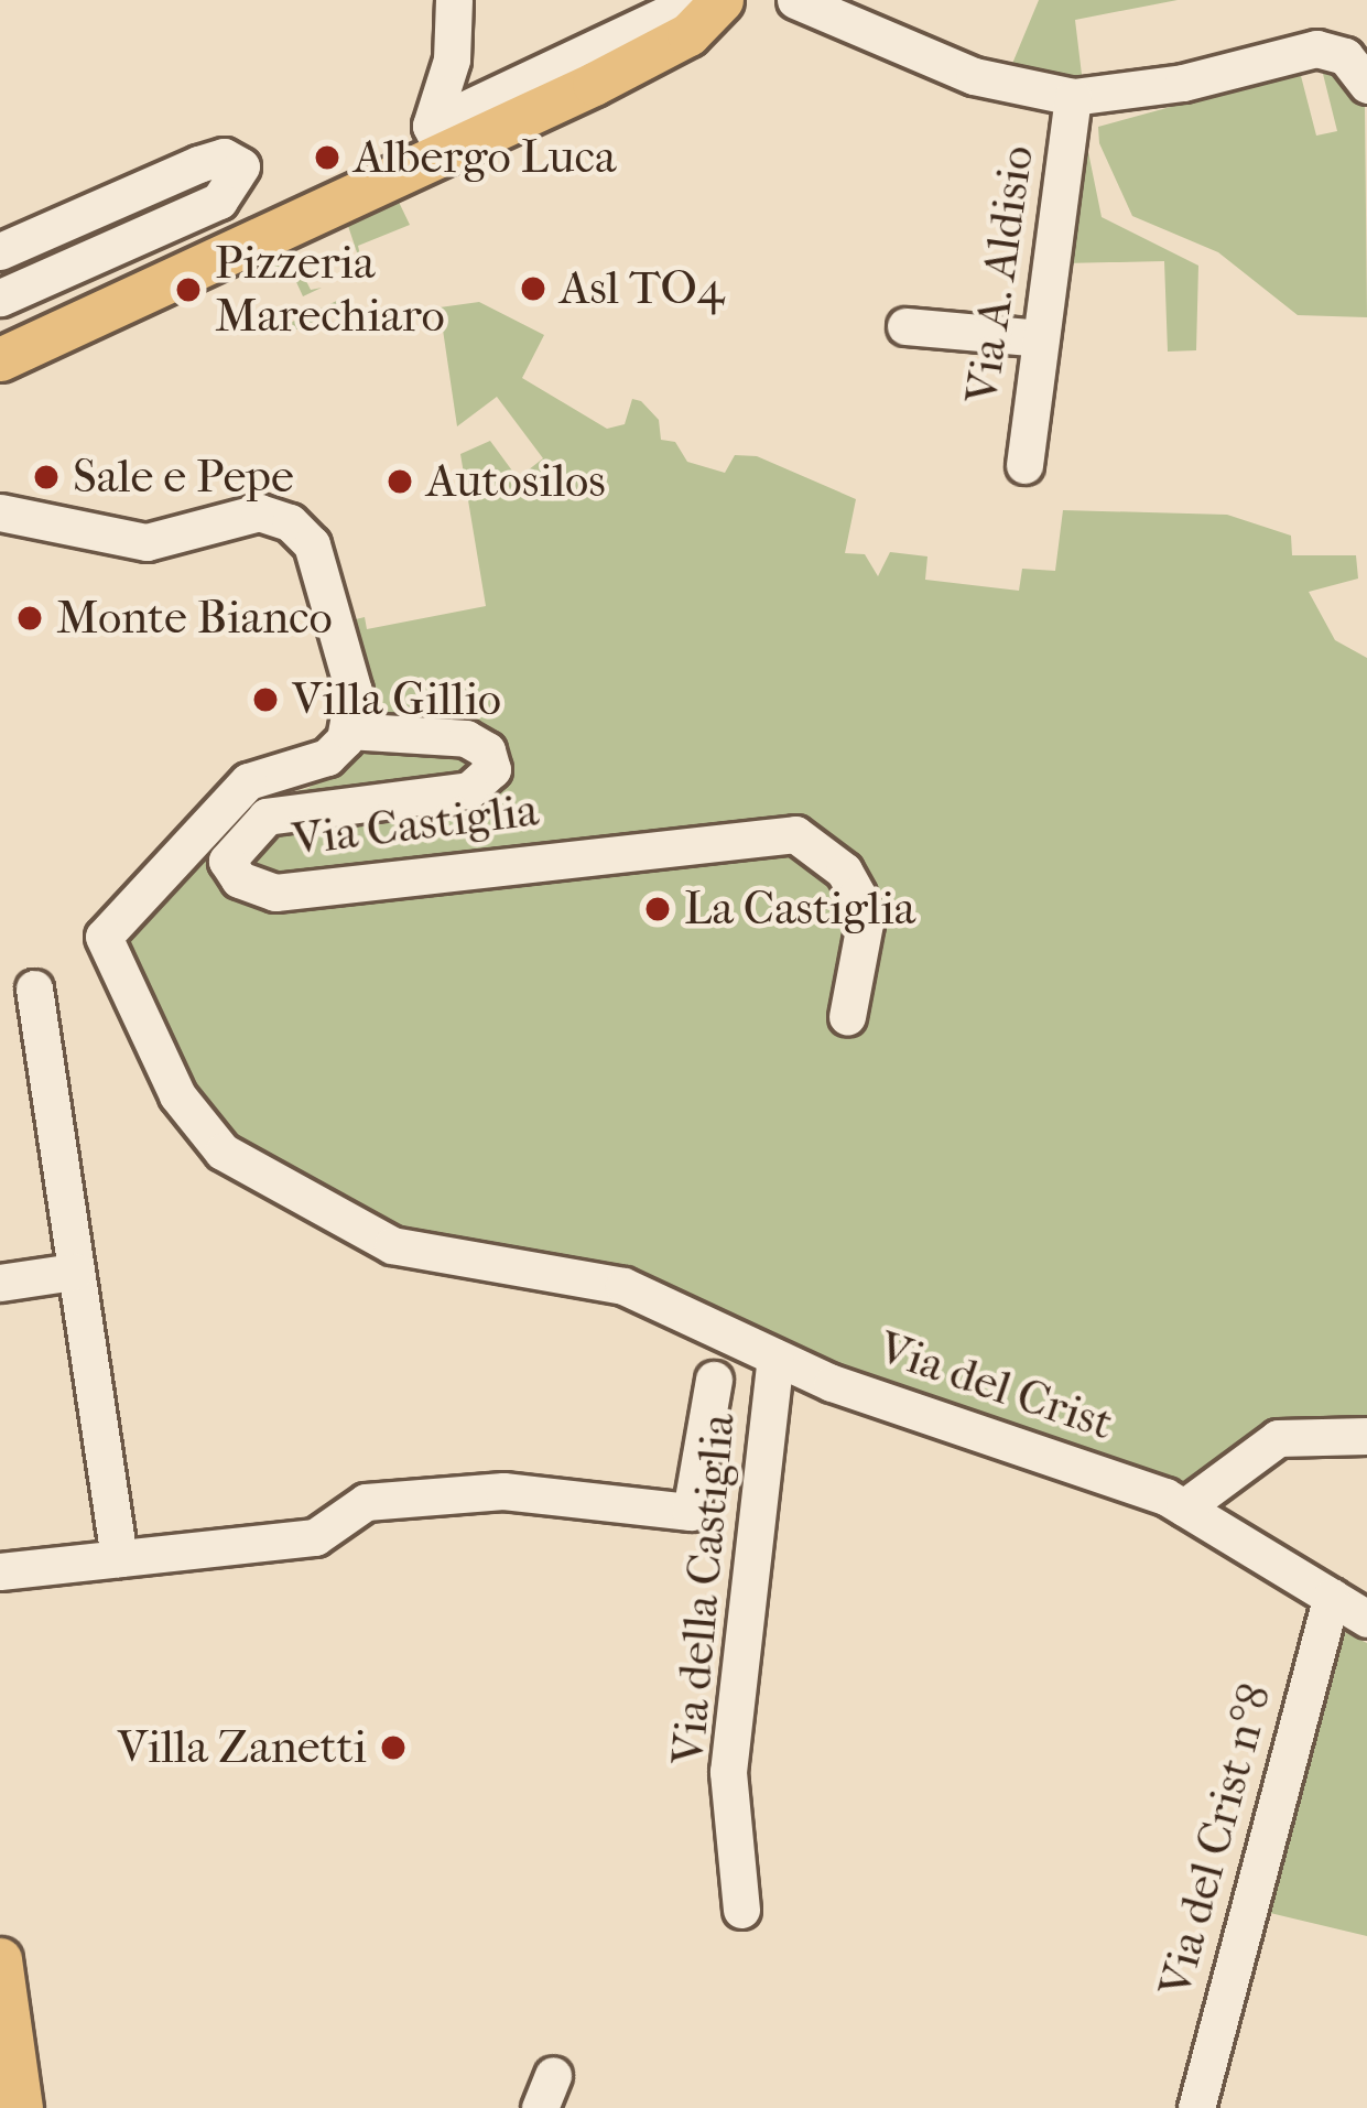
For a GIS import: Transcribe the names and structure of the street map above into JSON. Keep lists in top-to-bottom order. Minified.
{"streets":{"street":["Via A. Aldisio","Via Castiglia","Via del Crist","Via della Castiglia","Via del Crist n°8"]},"crossings":[["Via Castiglia","Via del Crist"],["Via Castiglia","Via della Castiglia"],["Via del Crist","Via della Castiglia"],["Via del Crist","Via del Crist n°8"]],"places":["Albergo Luca","Asl TO4","Pizzeria Marechiaro","Sale e Pepe","Autosilos","Monte Bianco","Villa Gillio","La Castiglia","Villa Zanetti"]}
